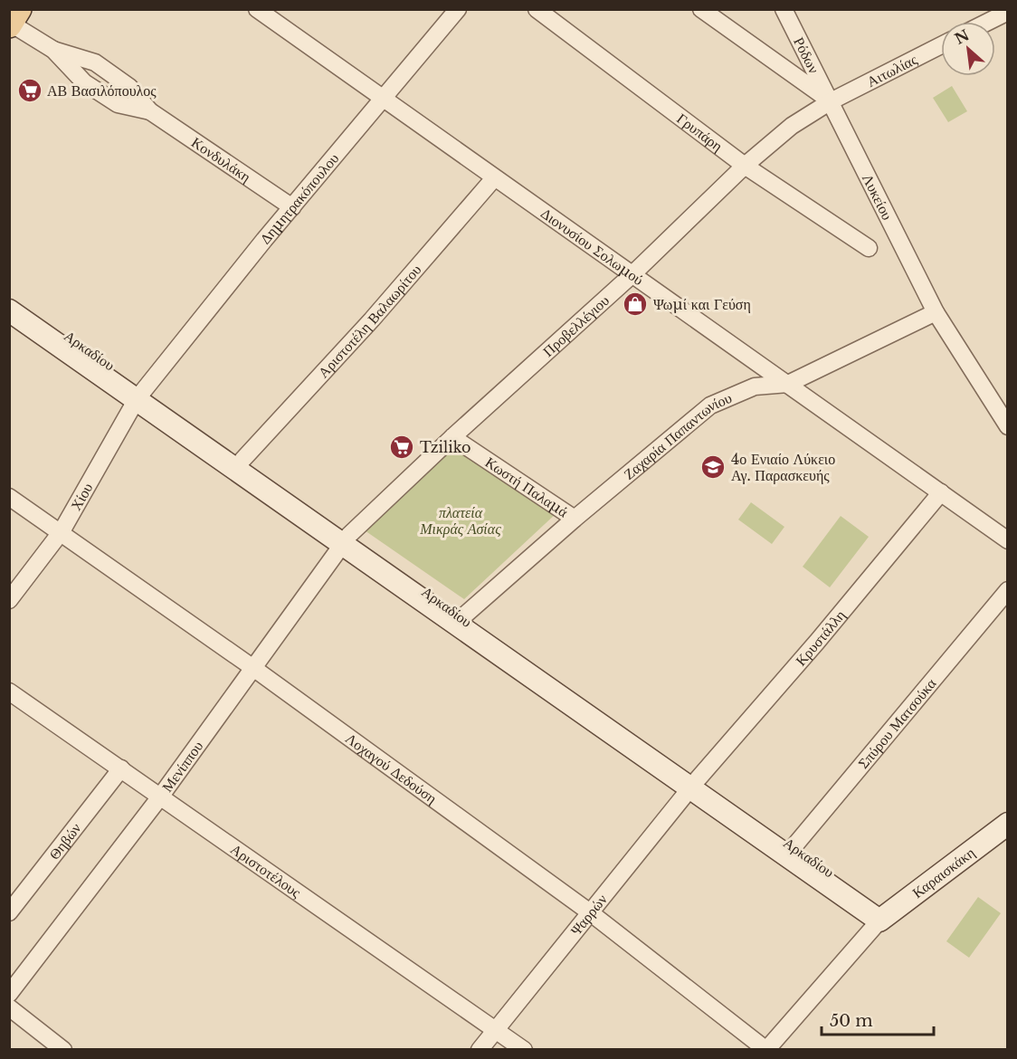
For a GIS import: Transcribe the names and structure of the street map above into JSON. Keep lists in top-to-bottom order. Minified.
{"streets":{"street":["Ρόδων","Αιτωλίας","Γρυπάρη","Κονδυλάκη","Λυκείου","Δημητρακόπουλου","Διονυσίου Σολωμού","Αριστοτέλη Βαλαωρίτου","Προβελλέγιου","Αρκαδίου","Ζαχαρία Παπαντωνίου","Κωστή Παλαμά","Χίου","Κρυστάλλη","Σπύρου Ματσούκα","Μενίππου","Λοχαγού Δεδούση","Θηβών","Αριστοτέλους","Καραισκάκη","Ψαρρών"]},"crossings":[["Ρόδων","Αιτωλίας"],["Ρόδων","Λυκείου"],["Ρόδων","Προβελλέγιου"],["Αιτωλίας","Λυκείου"],["Αιτωλίας","Προβελλέγιου"],["Γρυπάρη","Προβελλέγιου"],["Κονδυλάκη","Δημητρακόπουλου"],["Λυκείου","Προβελλέγιου"],["Λυκείου","Ζαχαρία Παπαντωνίου"],["Δημητρακόπουλου","Διονυσίου Σολωμού"],["Δημητρακόπουλου","Αρκαδίου"],["Δημητρακόπουλου","Χίου"],["Διονυσίου Σολωμού","Αριστοτέλη Βαλαωρίτου"],["Διονυσίου Σολωμού","Προβελλέγιου"],["Διονυσίου Σολωμού","Ζαχαρία Παπαντωνίου"],["Διονυσίου Σολωμού","Κρυστάλλη"],["Αριστοτέλη Βαλαωρίτου","Αρκαδίου"],["Προβελλέγιου","Αρκαδίου"],["Προβελλέγιου","Κωστή Παλαμά"],["Προβελλέγιου","Μενίππου"],["Αρκαδίου","Ζαχαρία Παπαντωνίου"],["Αρκαδίου","Χίου"],["Αρκαδίου","Κρυστάλλη"],["Αρκαδίου","Σπύρου Ματσούκα"],["Αρκαδίου","Μενίππου"],["Αρκαδίου","Καραισκάκη"],["Αρκαδίου","Ψαρρών"],["Ζαχαρία Παπαντωνίου","Κωστή Παλαμά"],["Χίου","Λοχαγού Δεδούση"],["Κρυστάλλη","Ψαρρών"],["Μενίππου","Λοχαγού Δεδούση"],["Μενίππου","Αριστοτέλους"],["Λοχαγού Δεδούση","Ψαρρών"],["Θηβών","Αριστοτέλους"],["Αριστοτέλους","Ψαρρών"]],"parks":["πλατεία Μικράς Ασίας"],"places":{"supermarket":["ΑΒ Βασιλόπουλος","Tziliko"],"shop":["Ψωμί και Γεύση"],"school or university":["4ο Ενιαίο Λύκειο Αγ. Παρασκευής"]},"scale_bar":"50 m","north":"top left"}
